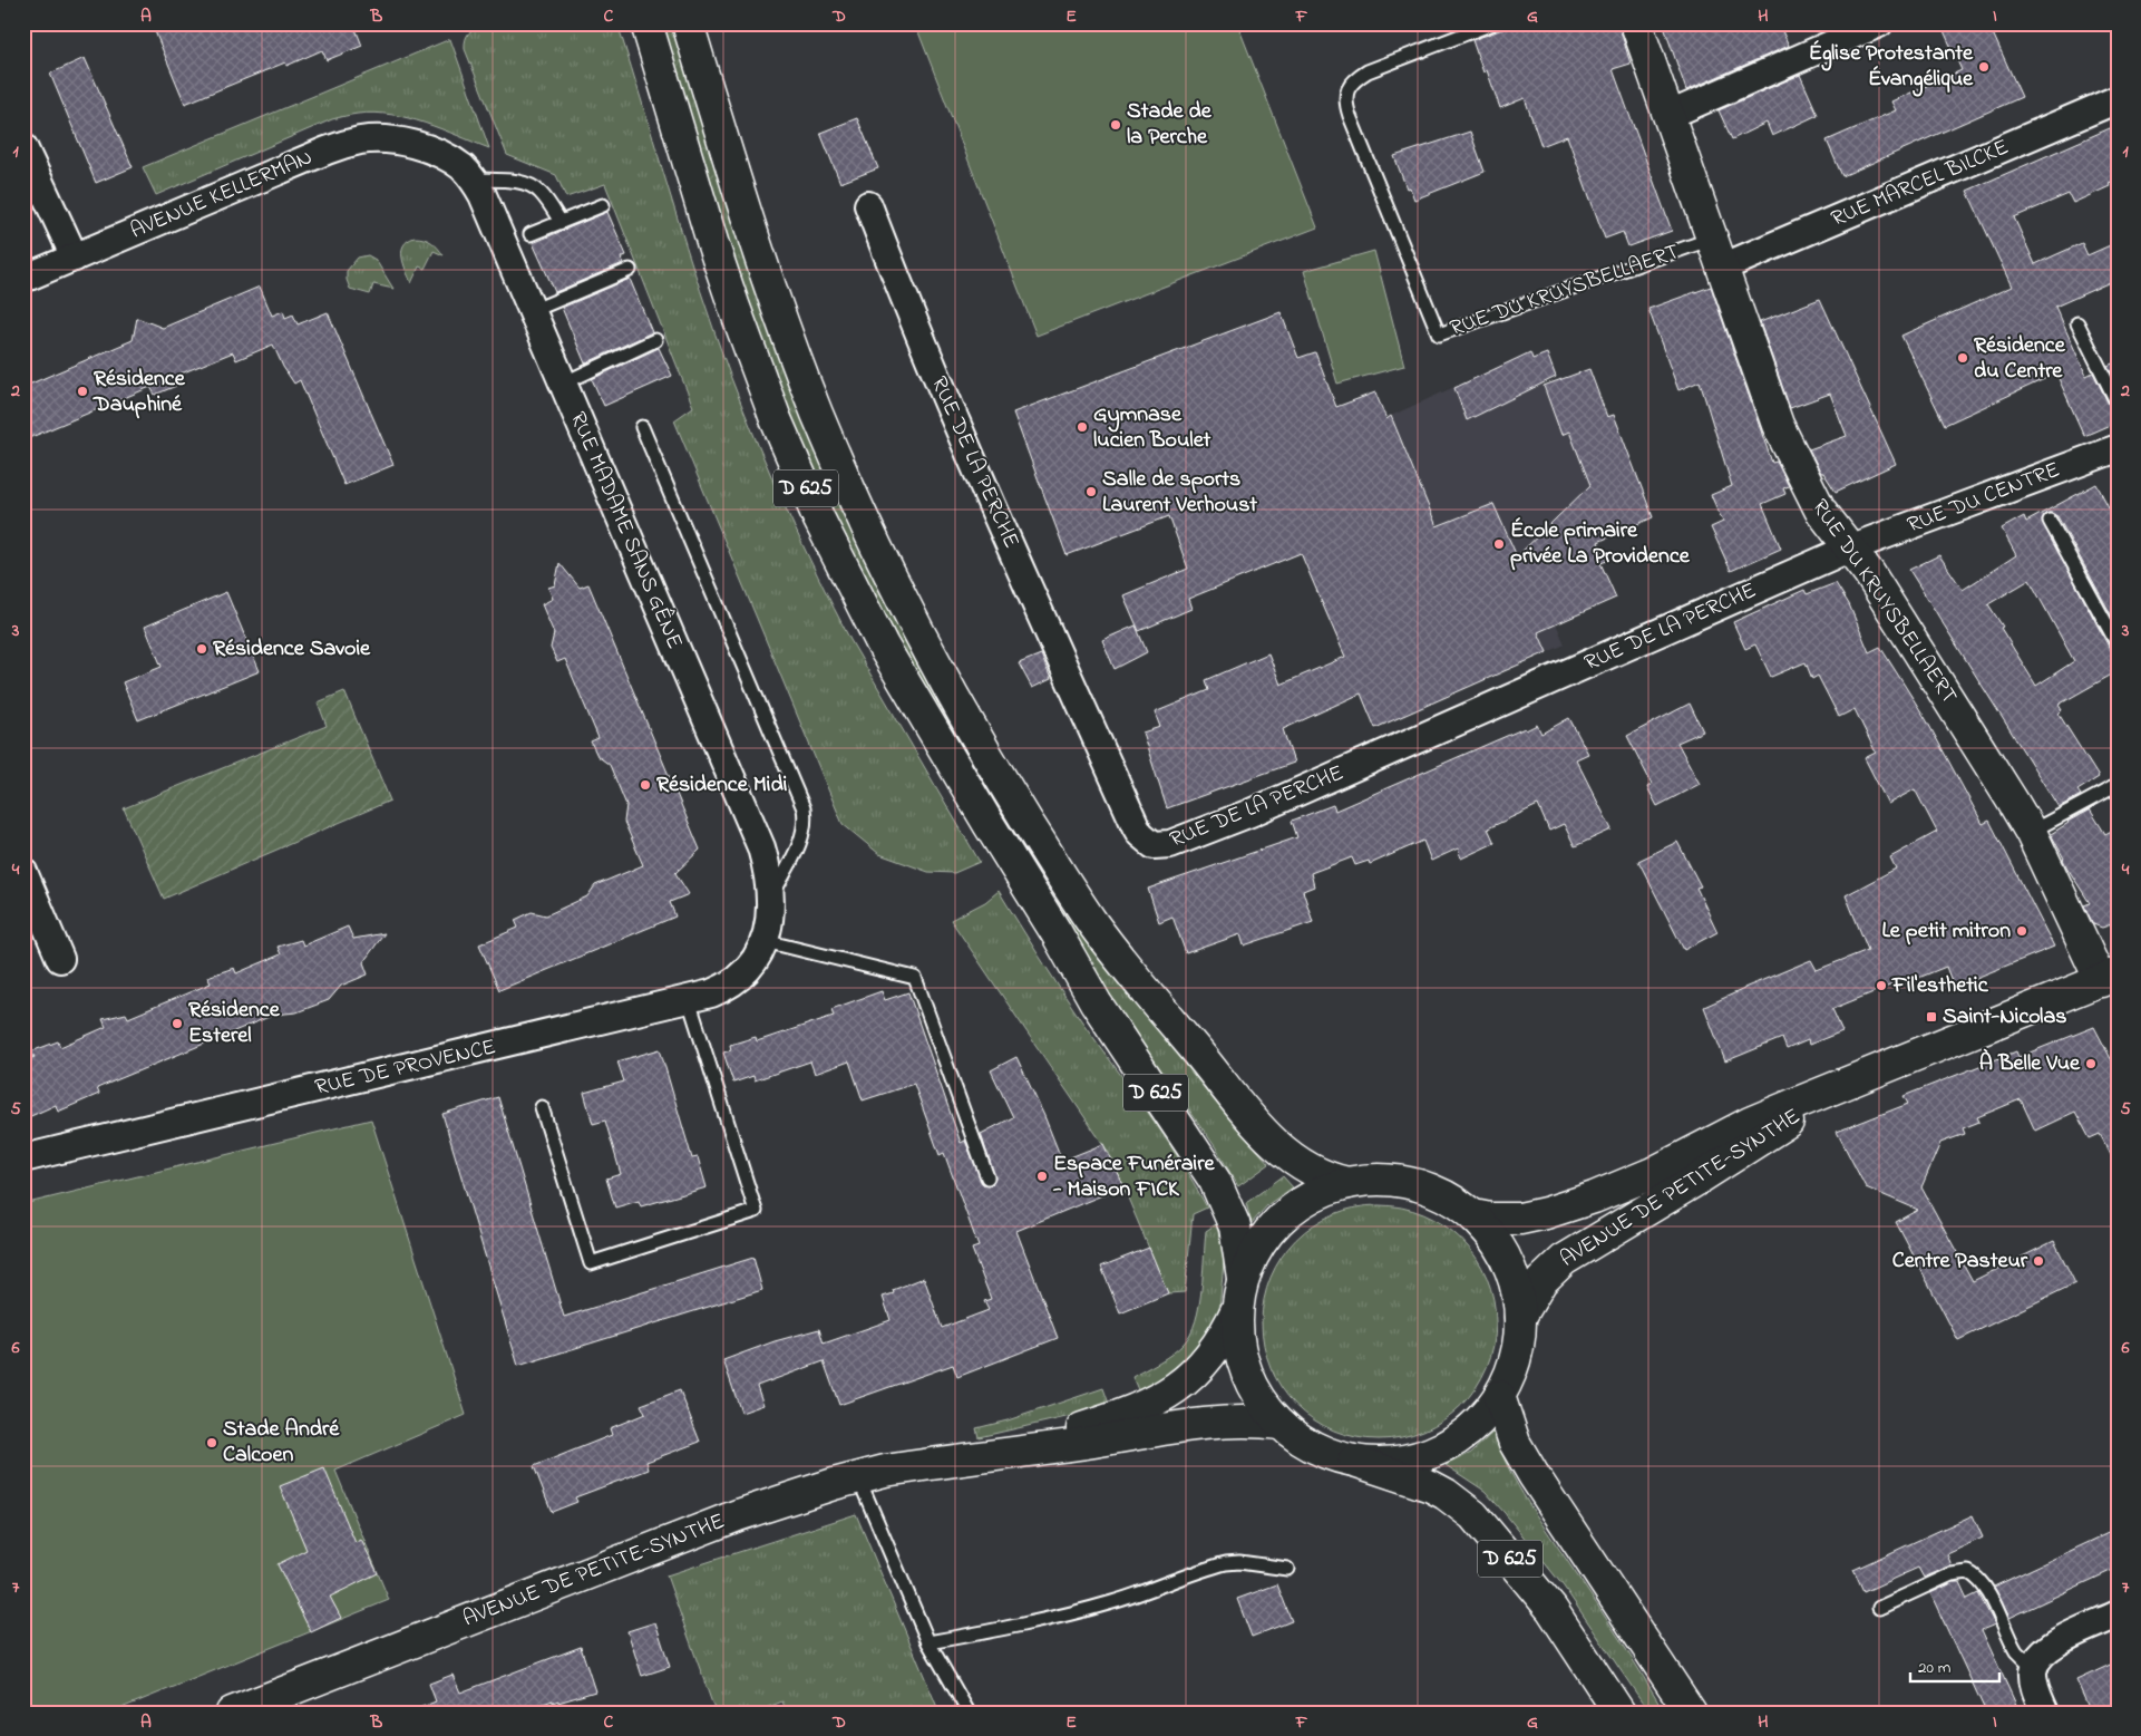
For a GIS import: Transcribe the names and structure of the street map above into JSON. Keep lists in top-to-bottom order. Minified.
{"streets":{"main road":["RUE DU KRUYSBELLAERT","D 625","AVENUE DE PETITE-SYNTHE"],"street":["RUE MARCEL BILCKE","AVENUE KELLERMAN","RUE DE LA PERCHE","RUE DU CENTRE","RUE MADAME SANS GÊNE","RUE DE PROVENCE"]},"crossings":[["RUE MARCEL BILCKE","RUE DU KRUYSBELLAERT"],["AVENUE KELLERMAN","RUE MADAME SANS GÊNE"],["RUE DU KRUYSBELLAERT","RUE DE LA PERCHE"],["RUE DU KRUYSBELLAERT","RUE DU CENTRE"],["RUE DU KRUYSBELLAERT","AVENUE DE PETITE-SYNTHE"],["RUE DE LA PERCHE","RUE DU CENTRE"],["RUE MADAME SANS GÊNE","RUE DE PROVENCE"]],"places":{"other":["Église Protestante Évangélique","Stade de la Perche","Résidence du Centre","Résidence Dauphiné","Gymnase lucien Boulet","Salle de sports Laurent Verhoust","École primaire privée La Providence","Résidence Savoie","Résidence Midi","Le petit mitron","Fil'esthetic","Résidence Esterel","À Belle Vue","Espace Funéraire - Maison FICK","Centre Pasteur","Stade André Calcoen"],"transit":["Saint-Nicolas"]},"scale_bar":"20 m","grid":{"columns":["A","B","C","D","E","F","G","H","I"],"rows":["1","2","3","4","5","6","7"]}}
